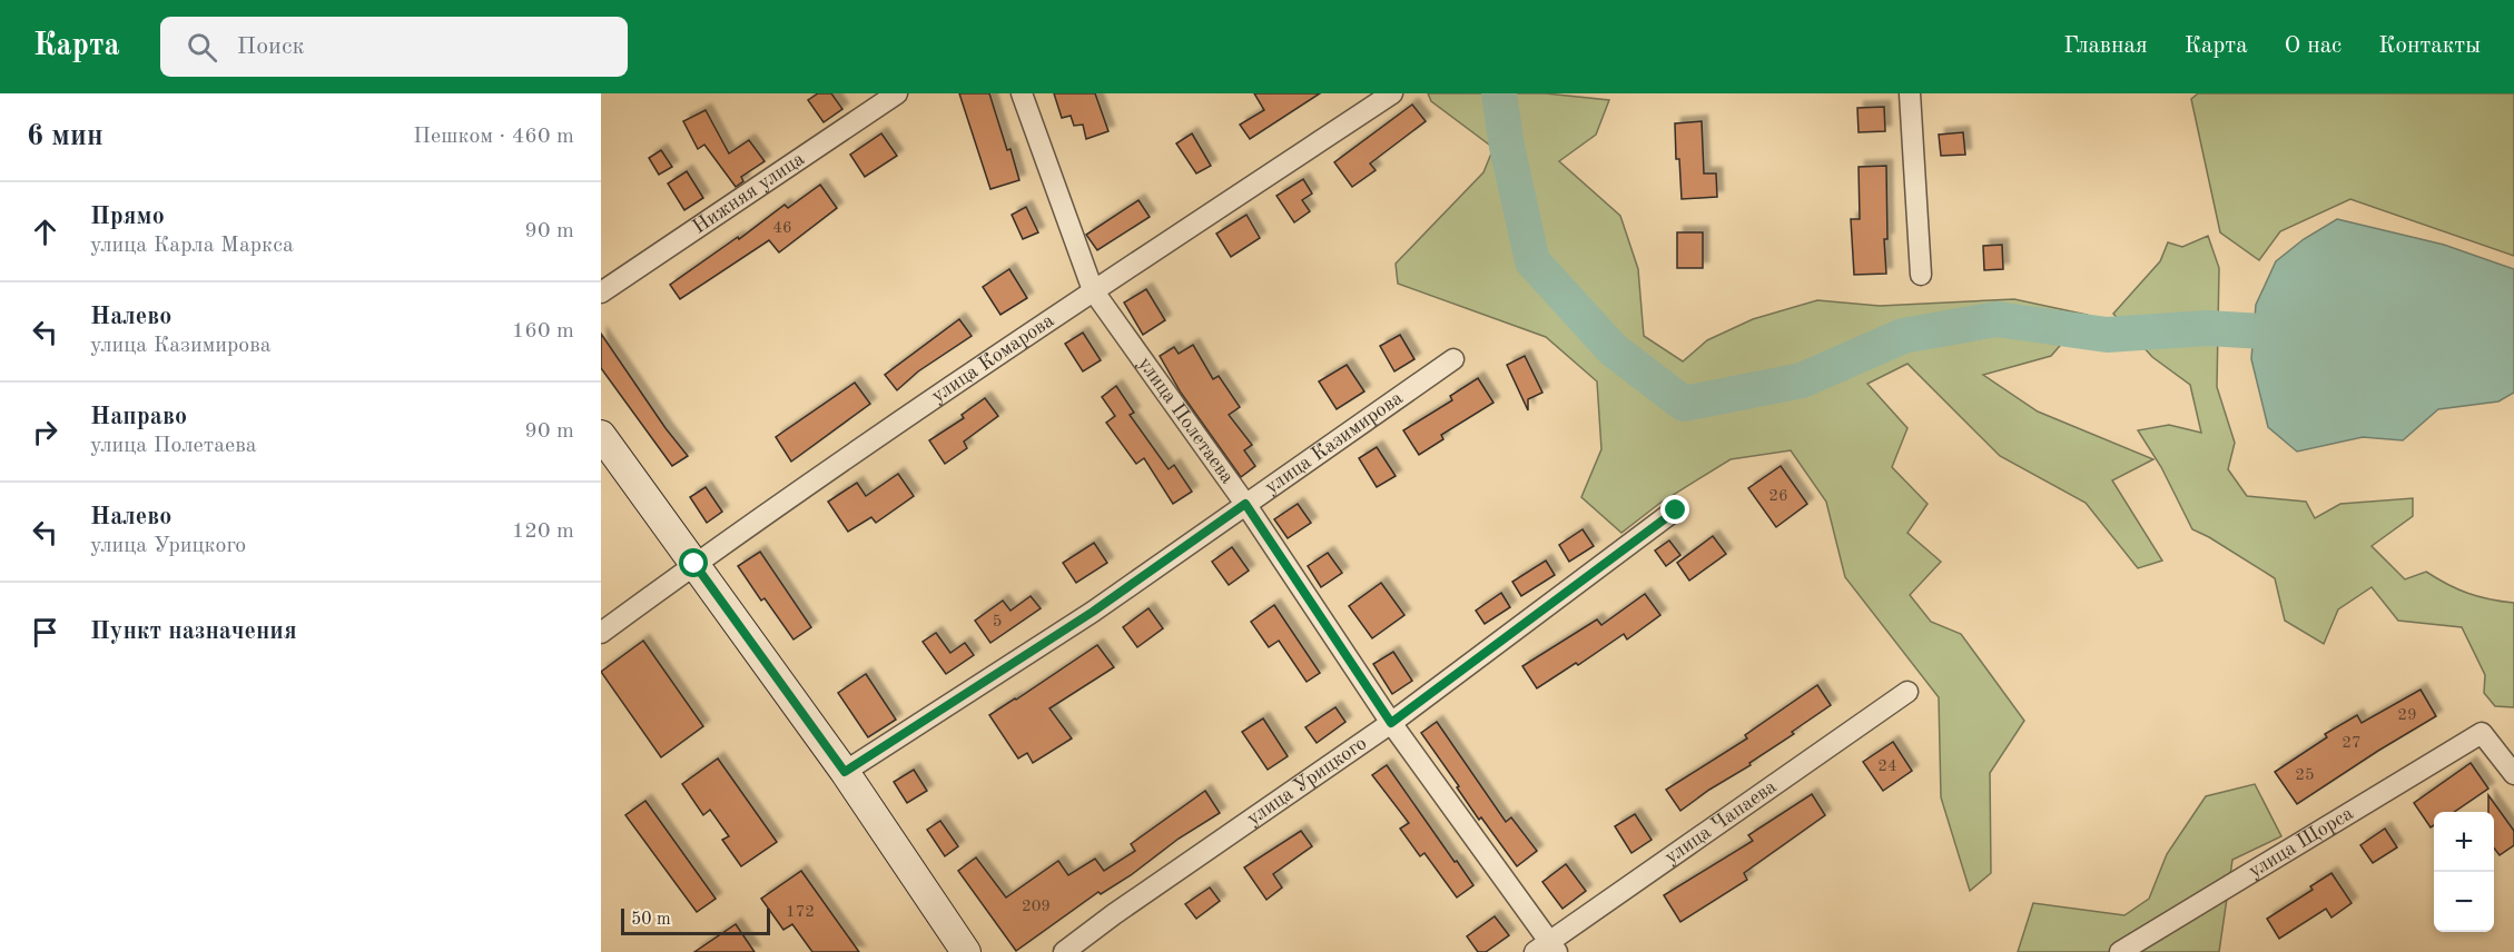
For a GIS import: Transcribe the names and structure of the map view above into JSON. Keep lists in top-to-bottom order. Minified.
{"streets":{"street":["Нижняя улица","улица Комарова","улица Полетаева","улица Казимирова","улица Урицкого","улица Чапаева","улица Щорса"]},"crossings":[["улица Комарова","улица Полетаева"],["улица Полетаева","улица Казимирова"],["улица Полетаева","улица Урицкого"],["улица Полетаева","улица Чапаева"]],"house_numbers":["46","26","5","29","27","24","25","209","172"],"scale_bar":"50 m","page":{"header":"Карта","search":"Поиск","nav":["Главная","Карта","О нас","Контакты"],"heading":["6 мин","Пешком · 460 m"],"list":[["Прямо","улица Карла Маркса","90 m"],["Налево","улица Казимирова","160 m"],["Направо","улица Полетаева","90 m"],["Налево","улица Урицкого","120 m"],"Пункт назначения"],"map_buttons":["+","−"],"scale":"50 m"}}
